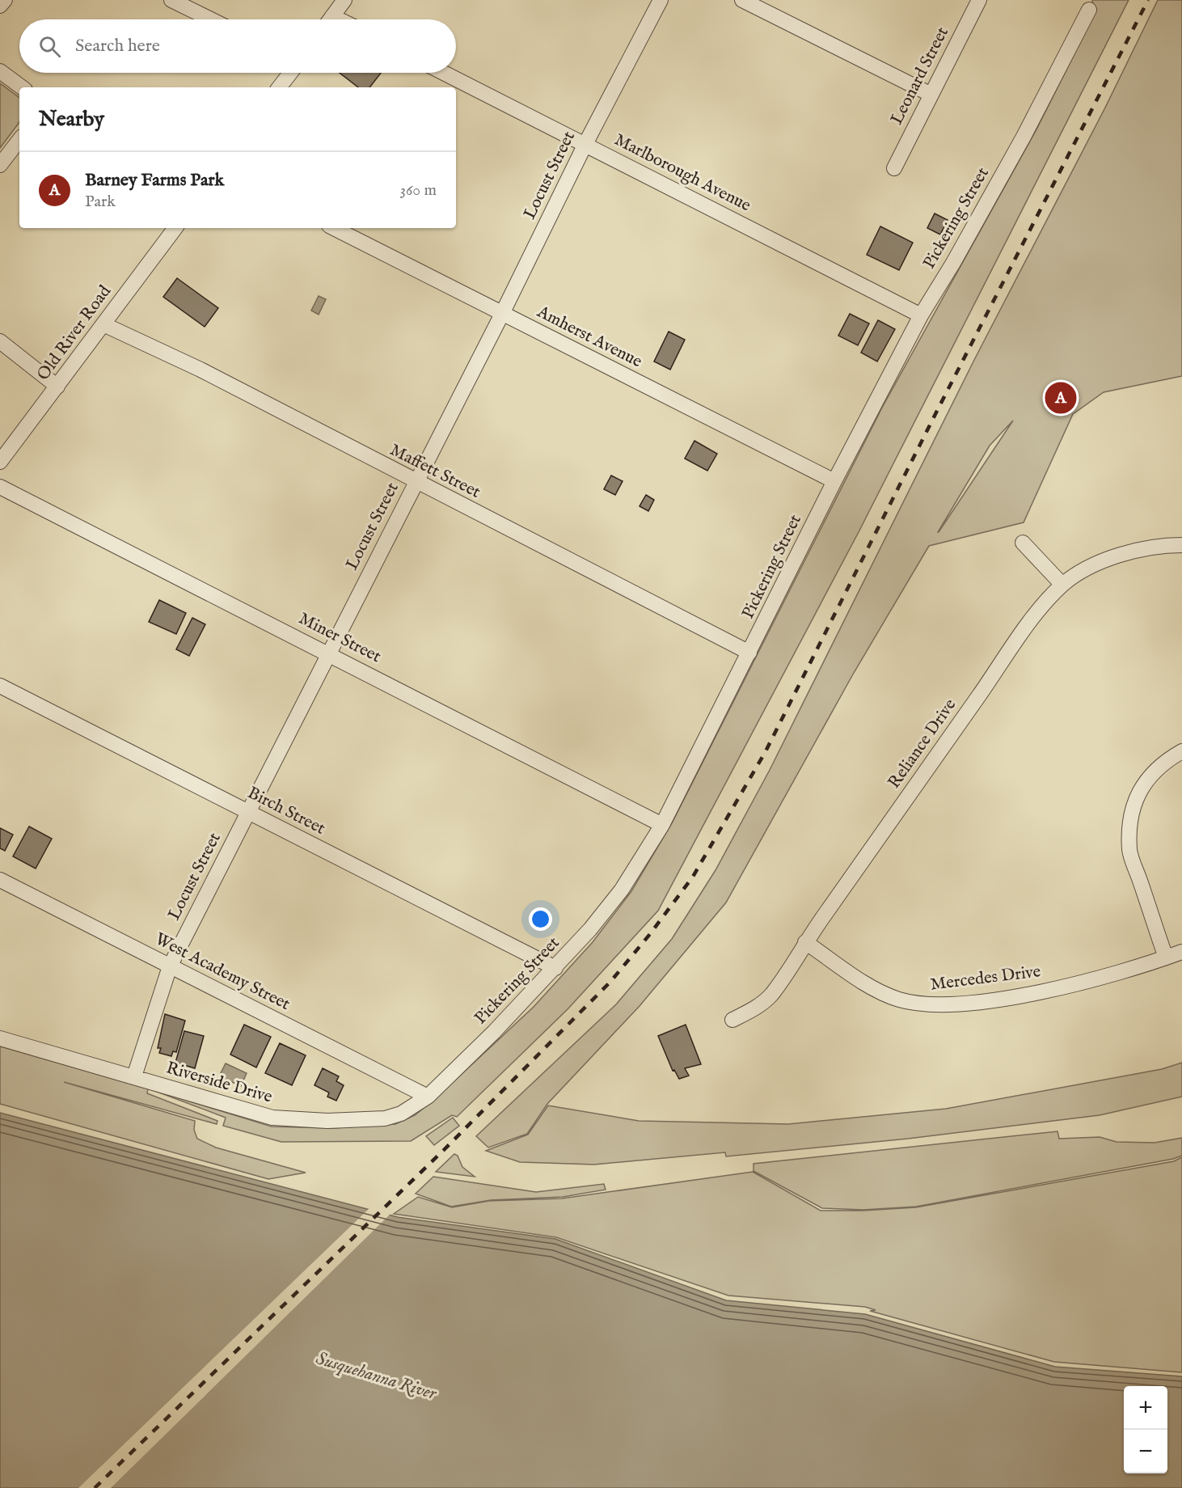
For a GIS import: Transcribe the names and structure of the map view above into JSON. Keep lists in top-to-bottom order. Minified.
{"streets":{"street":["Leonard Street","Marlborough Avenue","Locust Street","Pickering Street","Old River Road","Amherst Avenue","Maffett Street","Miner Street","Reliance Drive","Birch Street","West Academy Street","Mercedes Drive","Riverside Drive"]},"crossings":[["Marlborough Avenue","Locust Street"],["Marlborough Avenue","Pickering Street"],["Locust Street","Amherst Avenue"],["Locust Street","Maffett Street"],["Locust Street","Miner Street"],["Locust Street","Birch Street"],["Locust Street","West Academy Street"],["Locust Street","Riverside Drive"],["Pickering Street","Amherst Avenue"],["Pickering Street","Maffett Street"],["Pickering Street","Miner Street"],["Pickering Street","Birch Street"],["Pickering Street","West Academy Street"],["Pickering Street","Riverside Drive"],["Old River Road","Maffett Street"],["Reliance Drive","Mercedes Drive"],["West Academy Street","Riverside Drive"]],"water":["Susquehanna River"],"page":{"search":"Search here","heading":"Nearby","list":[{"mark":"A","name":"Barney Farms Park","note":"Park","value":"360 m"}],"pins":"A","map_buttons":["+","−"]}}
